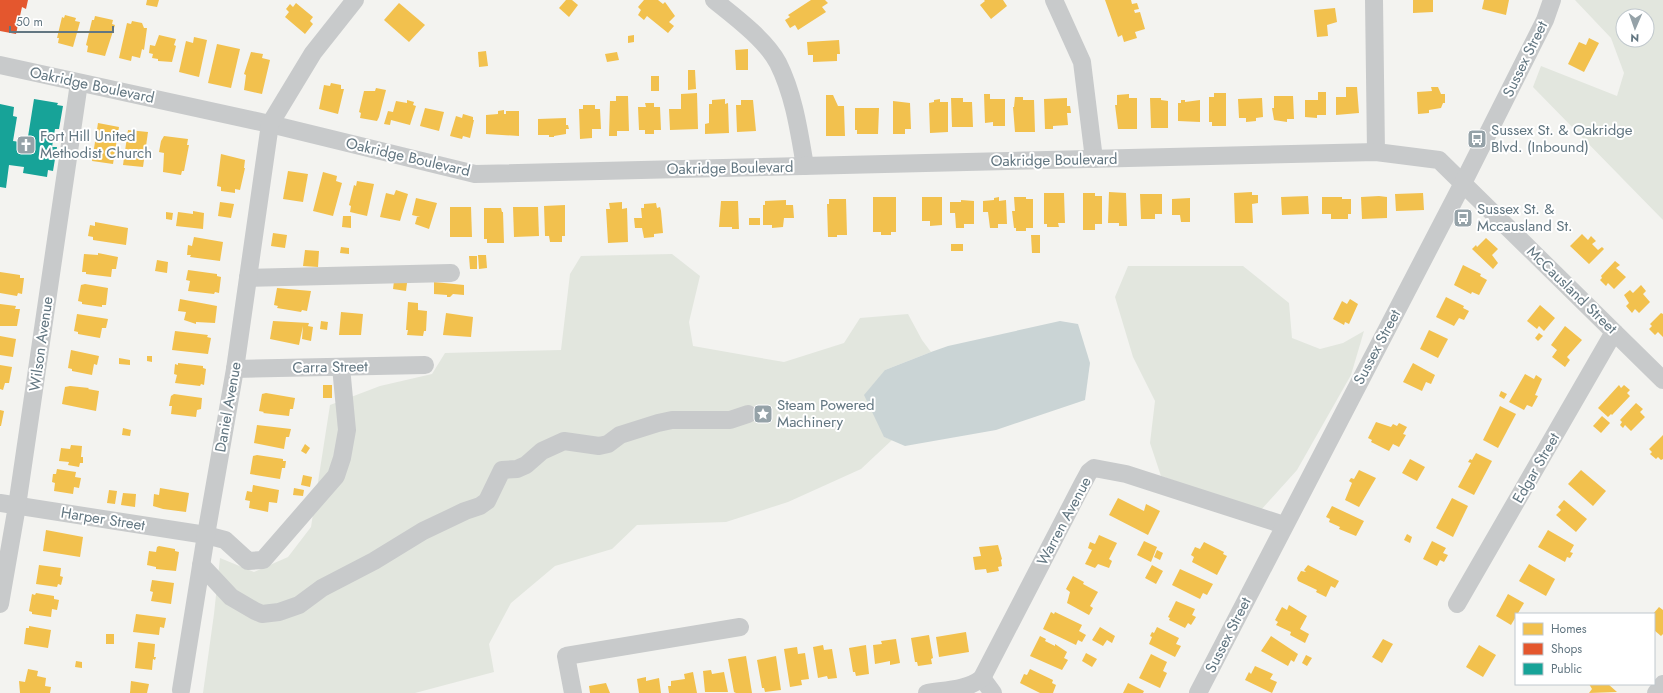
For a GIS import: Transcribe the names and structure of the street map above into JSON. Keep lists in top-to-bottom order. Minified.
{"streets":{"street":["Sussex Street","Oakridge Boulevard","McCausland Street","Wilson Avenue","Carra Street","Daniel Avenue","Edgar Street","Harper Street","Warren Avenue"]},"crossings":[["Sussex Street","Oakridge Boulevard"],["Sussex Street","McCausland Street"],["Sussex Street","Warren Avenue"],["Oakridge Boulevard","McCausland Street"],["Oakridge Boulevard","Wilson Avenue"],["Oakridge Boulevard","Daniel Avenue"],["McCausland Street","Edgar Street"],["Wilson Avenue","Harper Street"],["Carra Street","Daniel Avenue"],["Carra Street","Harper Street"],["Daniel Avenue","Harper Street"]],"places":{"bus stop":["Sussex St. & Oakridge Blvd. (Inbound)","Sussex St. & Mccausland St."],"church":["Fort Hill United Methodist Church"],"place":["Steam Powered Machinery"]},"legend":["Homes","Shops","Public"],"scale_bar":"50 m","north":"bottom"}
